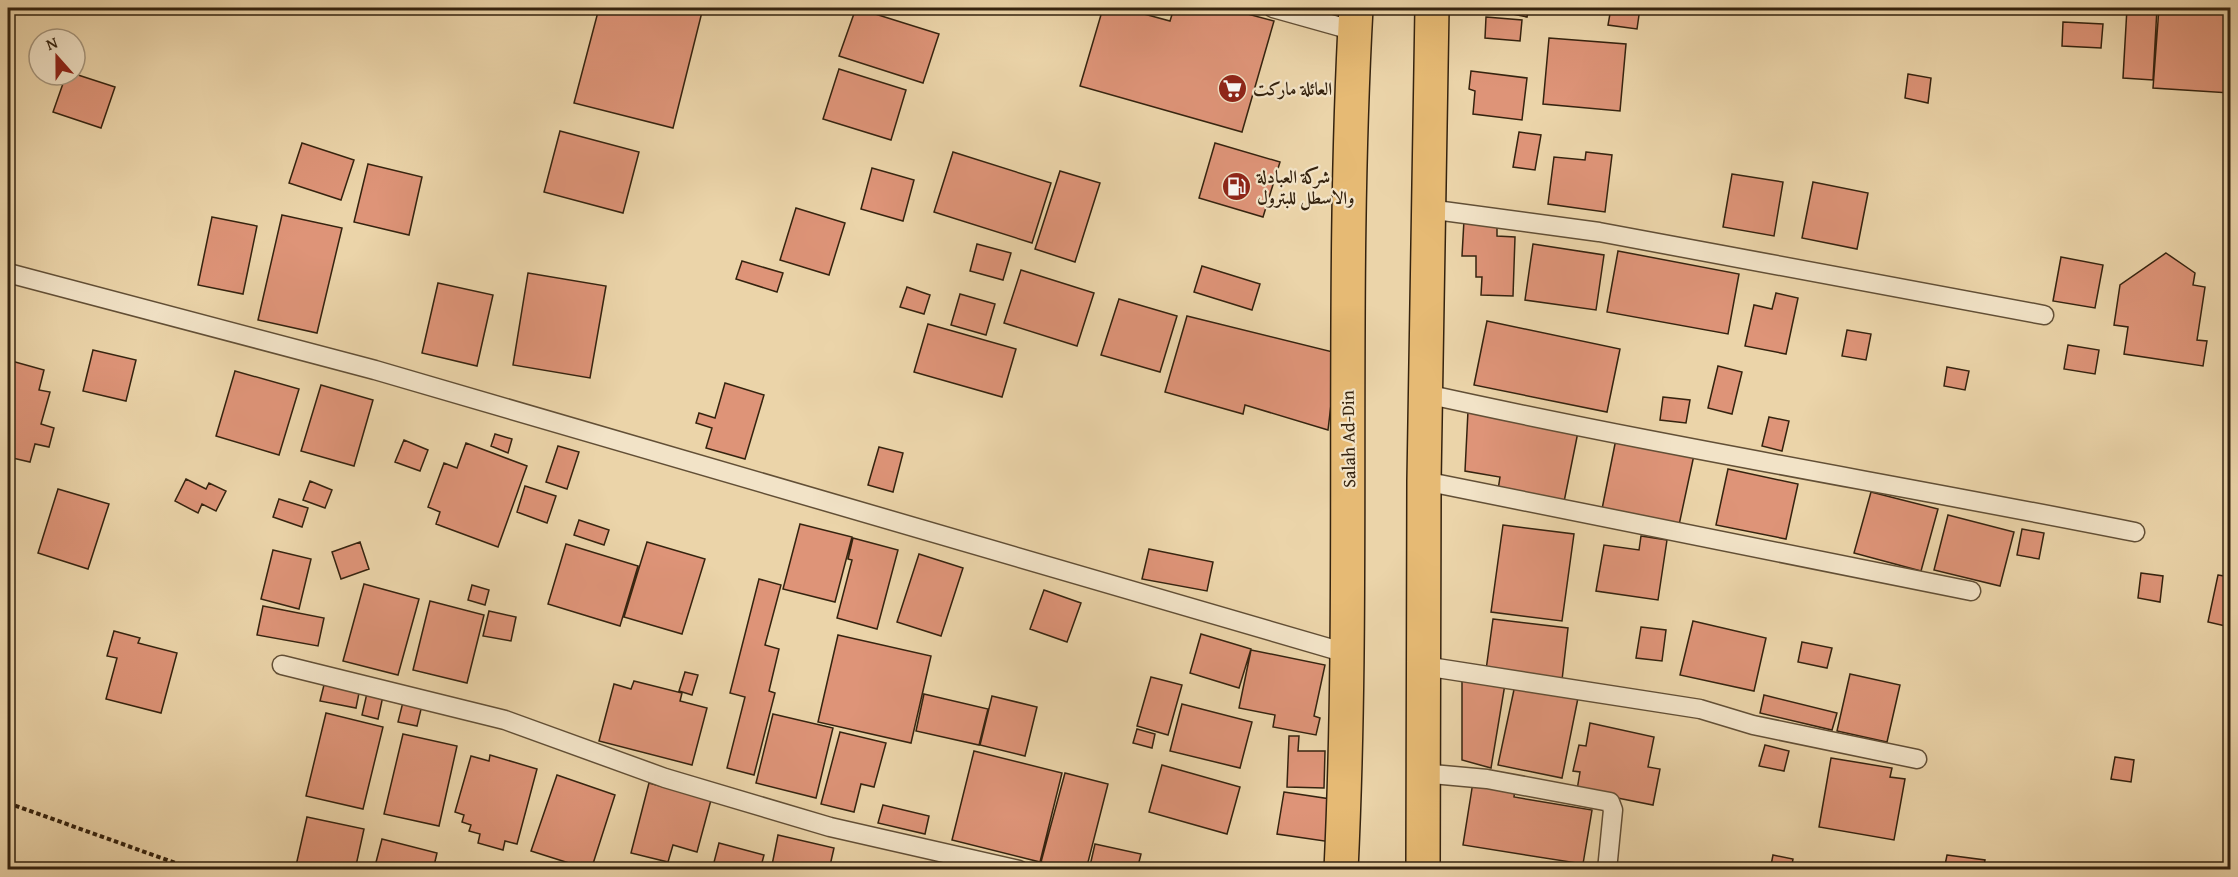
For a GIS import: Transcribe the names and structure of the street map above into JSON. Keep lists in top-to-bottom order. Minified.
{"streets":{"highway":["Salah Ad-Din"]},"places":{"supermarket":["العائلة ماركت"],"fuel station":["شركة العبادلة والاسطل للبترول"]},"north":"top"}
